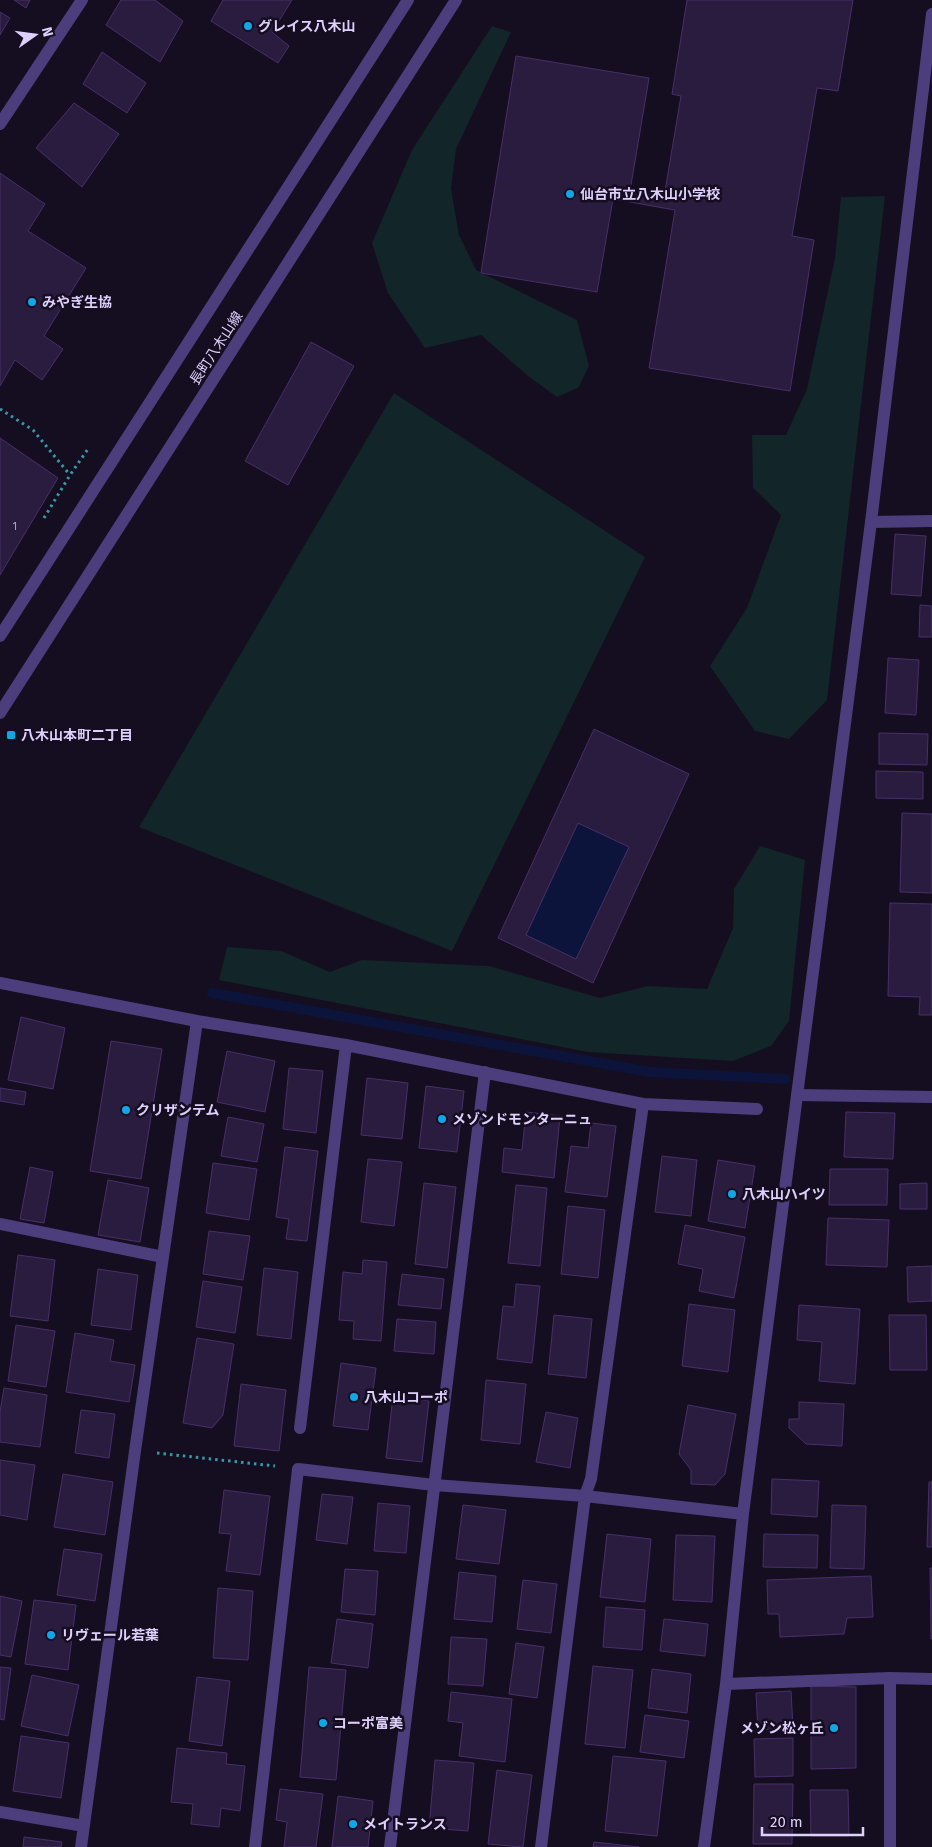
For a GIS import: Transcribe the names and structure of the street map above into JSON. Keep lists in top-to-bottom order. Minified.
{"streets":{"street":["長町八木山線"]},"places":{"other":["グレイス八木山","仙台市立八木山小学校","みやぎ生協","クリザンテム","メゾンドモンターニュ","八木山ハイツ","八木山コーポ","リヴェール若葉","コーポ富美","メゾン松ヶ丘","メイトランス"],"transit":["八木山本町二丁目"]},"house_numbers":["1"],"scale_bar":"20 m","north":"right"}
